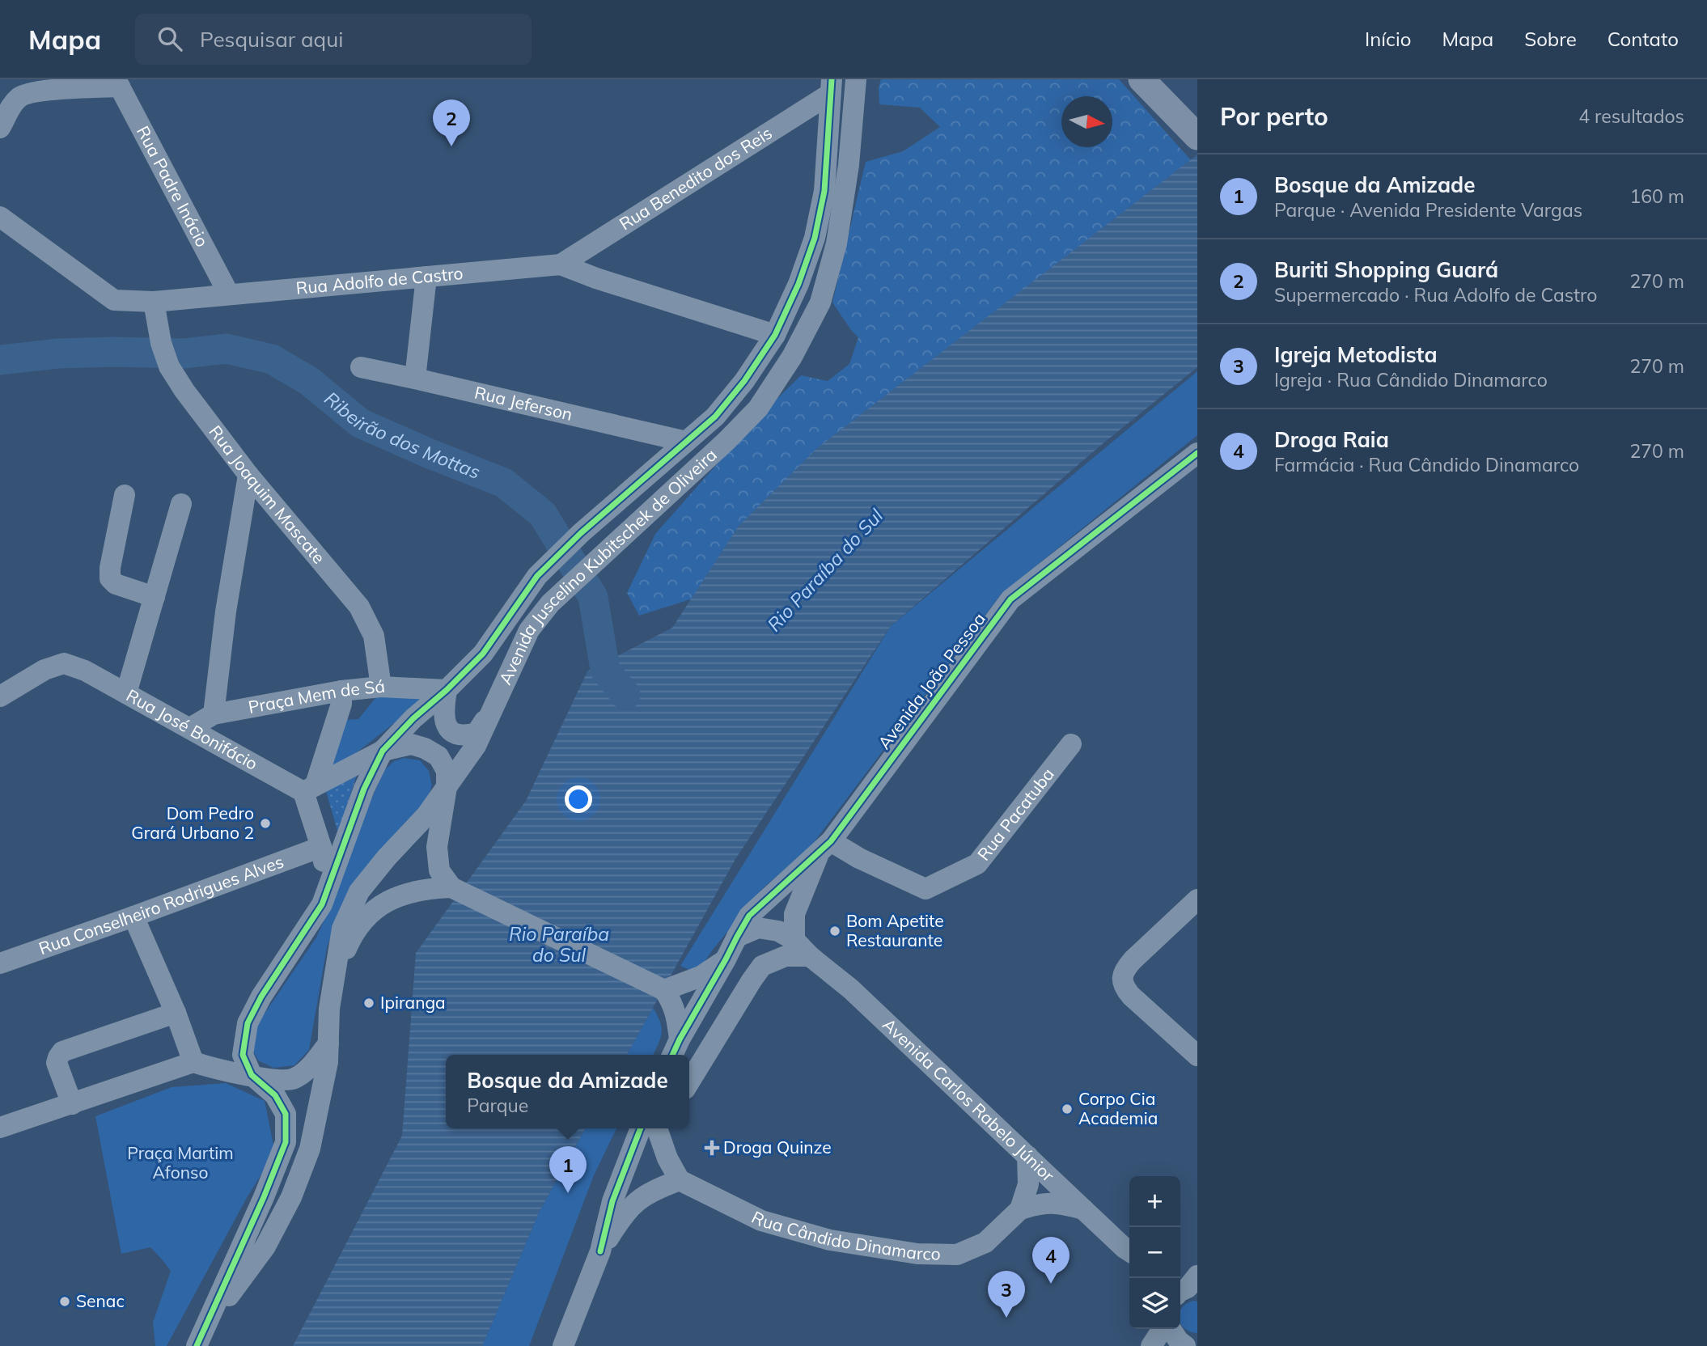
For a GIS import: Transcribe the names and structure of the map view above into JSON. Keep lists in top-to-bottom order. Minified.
{"streets":{"street":["Rua Benedito dos Reis","Rua Padre Inácio","Rua Adolfo de Castro","Rua Jeferson","Rua Joaquim Mascate","Avenida Juscelino Kubitschek de Oliveira","Avenida João Pessoa","Praça Mem de Sá","Rua José Bonifácio","Rua Pacatuba","Rua Conselheiro Rodrigues Alves","Avenida Carlos Rabelo Júnior","Rua Cândido Dinamarco"]},"crossings":[["Rua Benedito dos Reis","Rua Adolfo de Castro"],["Rua Benedito dos Reis","Avenida Juscelino Kubitschek de Oliveira"],["Rua Padre Inácio","Rua Adolfo de Castro"],["Rua Adolfo de Castro","Rua Joaquim Mascate"],["Rua Adolfo de Castro","Avenida Juscelino Kubitschek de Oliveira"],["Rua Jeferson","Avenida Juscelino Kubitschek de Oliveira"],["Rua Joaquim Mascate","Praça Mem de Sá"],["Avenida Juscelino Kubitschek de Oliveira","Praça Mem de Sá"],["Avenida João Pessoa","Rua Pacatuba"],["Praça Mem de Sá","Rua José Bonifácio"],["Avenida Carlos Rabelo Júnior","Rua Cândido Dinamarco"]],"water":["Ribeirão dos Mottas","Rio Paraíba do Sul"],"parks":["Praça Martim Afonso"],"places":{"other":["Dom Pedro Grará Urbano 2","Bom Apetite Restaurante","Ipiranga","Corpo Cia Academia","Senac"],"health":["Droga Quinze"]},"north":"right","page":{"header":"Mapa","search":"Pesquisar aqui","nav":["Início","Mapa","Sobre","Contato"],"heading":["Por perto","4 resultados"],"pins":["2","1","4","3"],"list":[{"mark":"1","name":"Bosque da Amizade","note":"Parque · Avenida Presidente Vargas","value":"160 m"},{"mark":"2","name":"Buriti Shopping Guará","note":"Supermercado · Rua Adolfo de Castro","value":"270 m"},{"mark":"3","name":"Igreja Metodista","note":"Igreja · Rua Cândido Dinamarco","value":"270 m"},{"mark":"4","name":"Droga Raia","note":"Farmácia · Rua Cândido Dinamarco","value":"270 m"}],"popup":["Bosque da Amizade","Parque"],"map_buttons":["+","−"]}}
